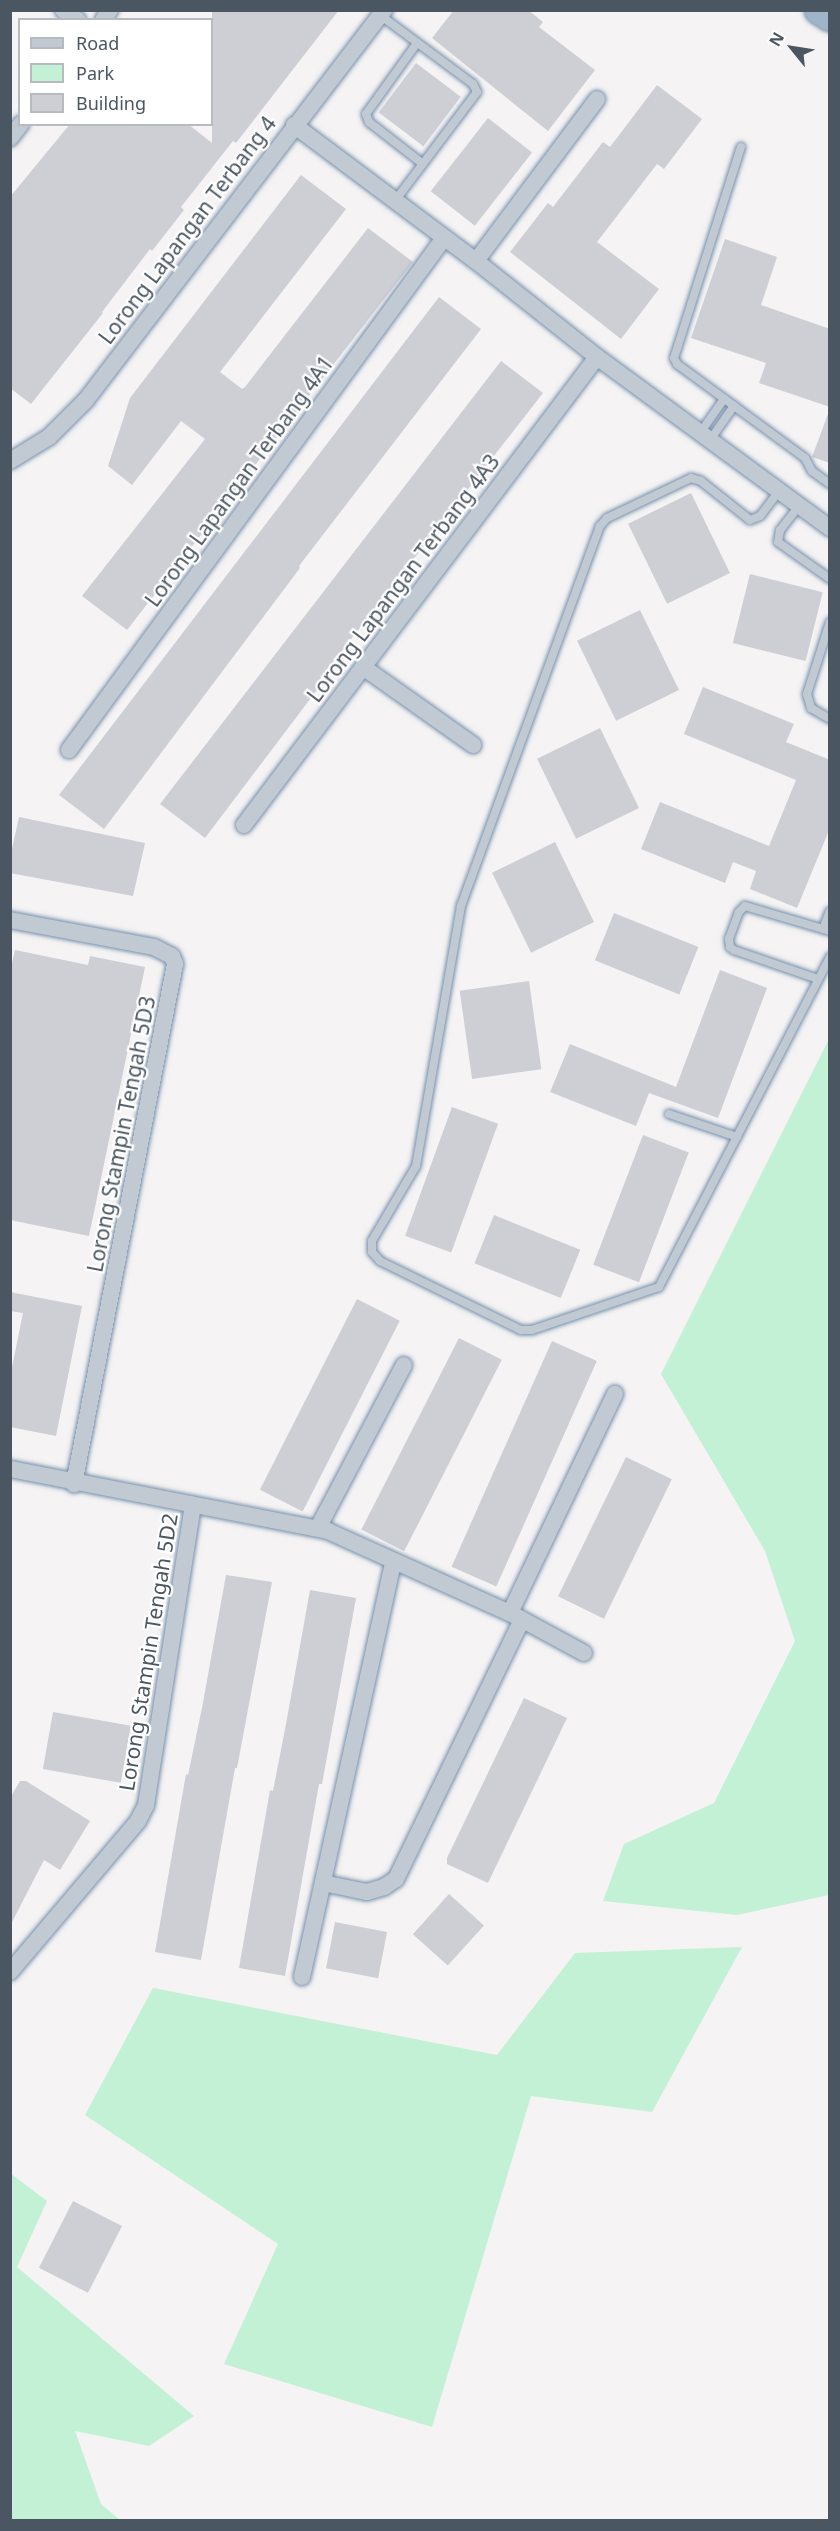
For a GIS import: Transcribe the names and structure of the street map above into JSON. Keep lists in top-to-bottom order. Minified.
{"streets":{"street":["Lorong Lapangan Terbang 4","Lorong Lapangan Terbang 4A1","Lorong Lapangan Terbang 4A3","Lorong Stampin Tengah 5D3","Lorong Stampin Tengah 5D2"]},"legend":["Road","Park","Building"],"north":"top left"}
